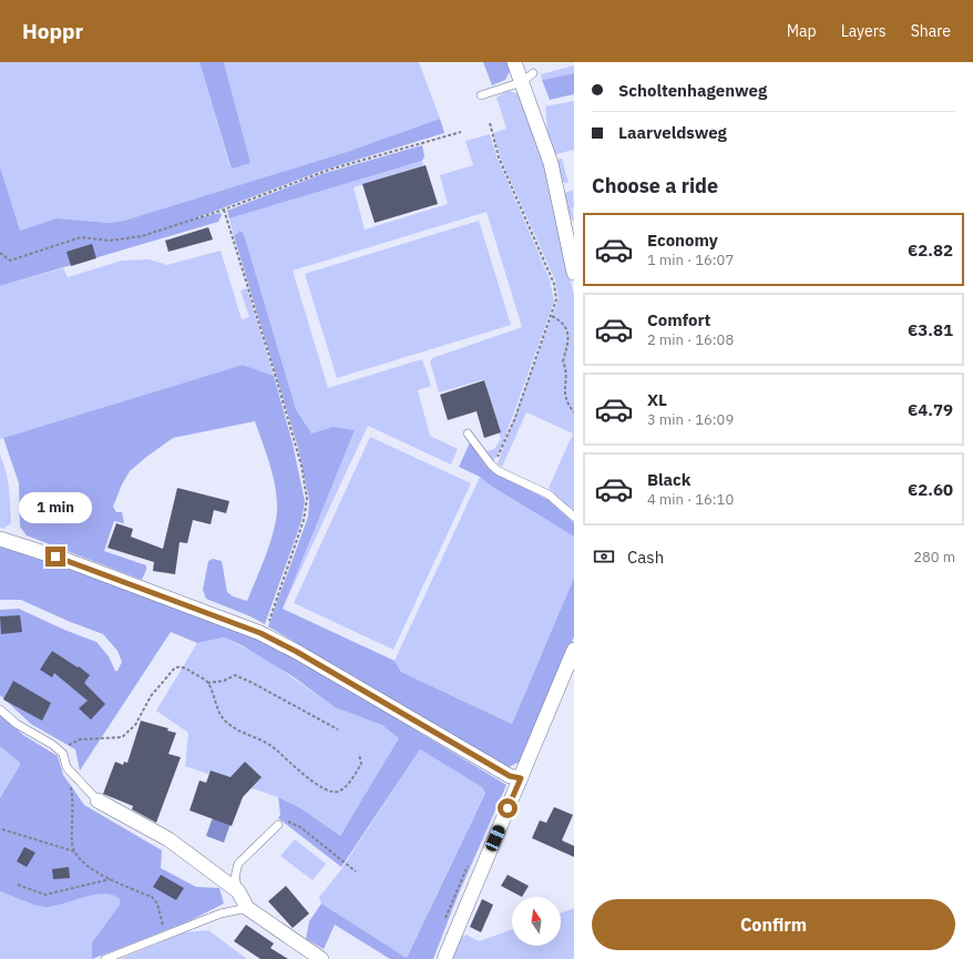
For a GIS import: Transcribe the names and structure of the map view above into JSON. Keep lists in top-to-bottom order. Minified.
{"north":"top","page":{"header":"Hoppr","nav":["Map","Layers","Share"],"banner":["Scholtenhagenweg","Laarveldsweg"],"heading":"Choose a ride","list":[{"name":"Economy","note":"1 min · 16:07","value":"€2.82"},{"name":"Comfort","note":"2 min · 16:08","value":"€3.81"},{"name":"XL","note":"3 min · 16:09","value":"€4.79"},{"name":"Black","note":"4 min · 16:10","value":"€2.60"}],"bubble":"1 min","pay":["Cash","280 m"],"buttons":"Confirm"}}
